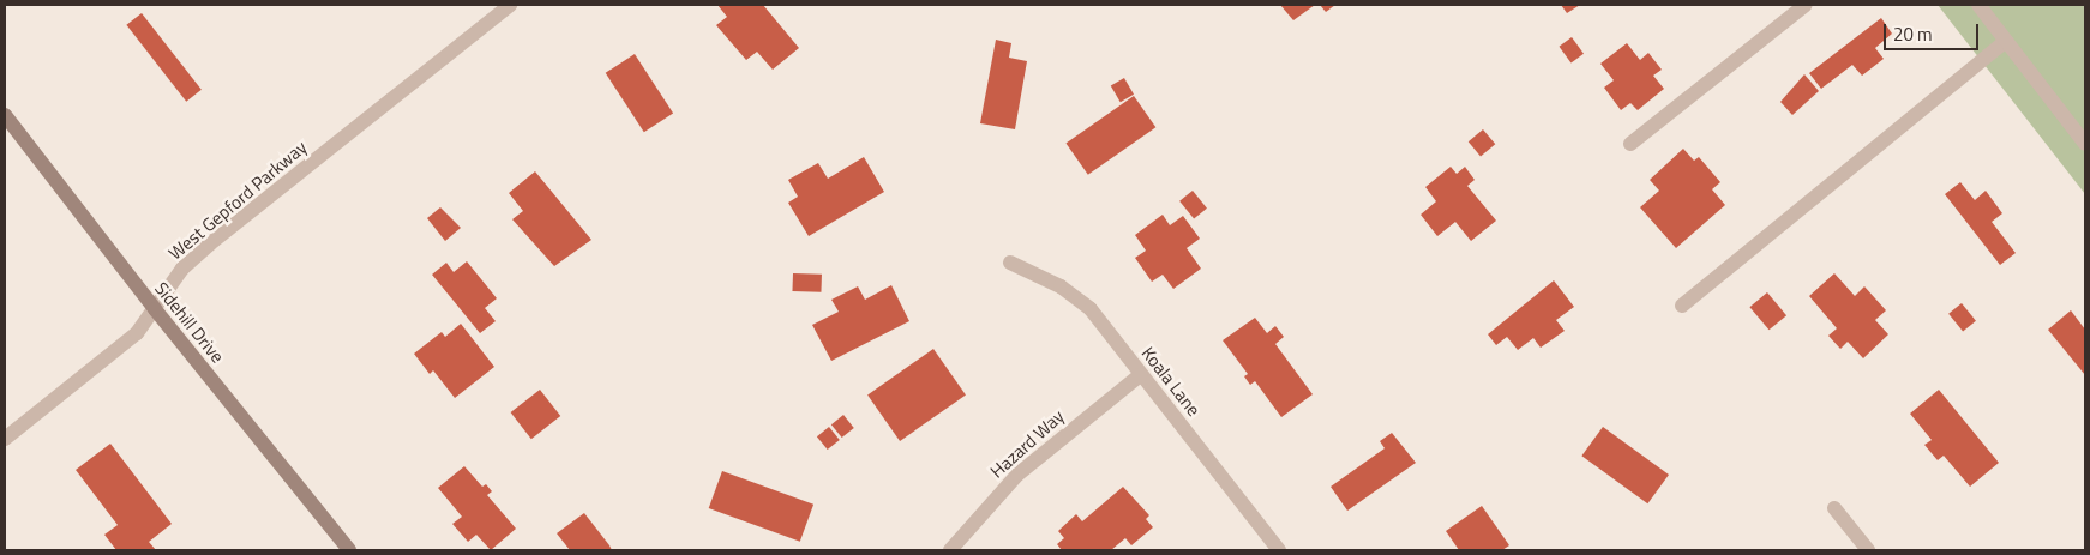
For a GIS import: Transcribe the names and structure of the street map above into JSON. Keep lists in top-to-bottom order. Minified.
{"streets":{"street":["West Gepford Parkway","Sidehill Drive","Koala Lane","Hazard Way"]},"crossings":[["West Gepford Parkway","Sidehill Drive"],["Koala Lane","Hazard Way"]],"scale_bar":"20 m"}
